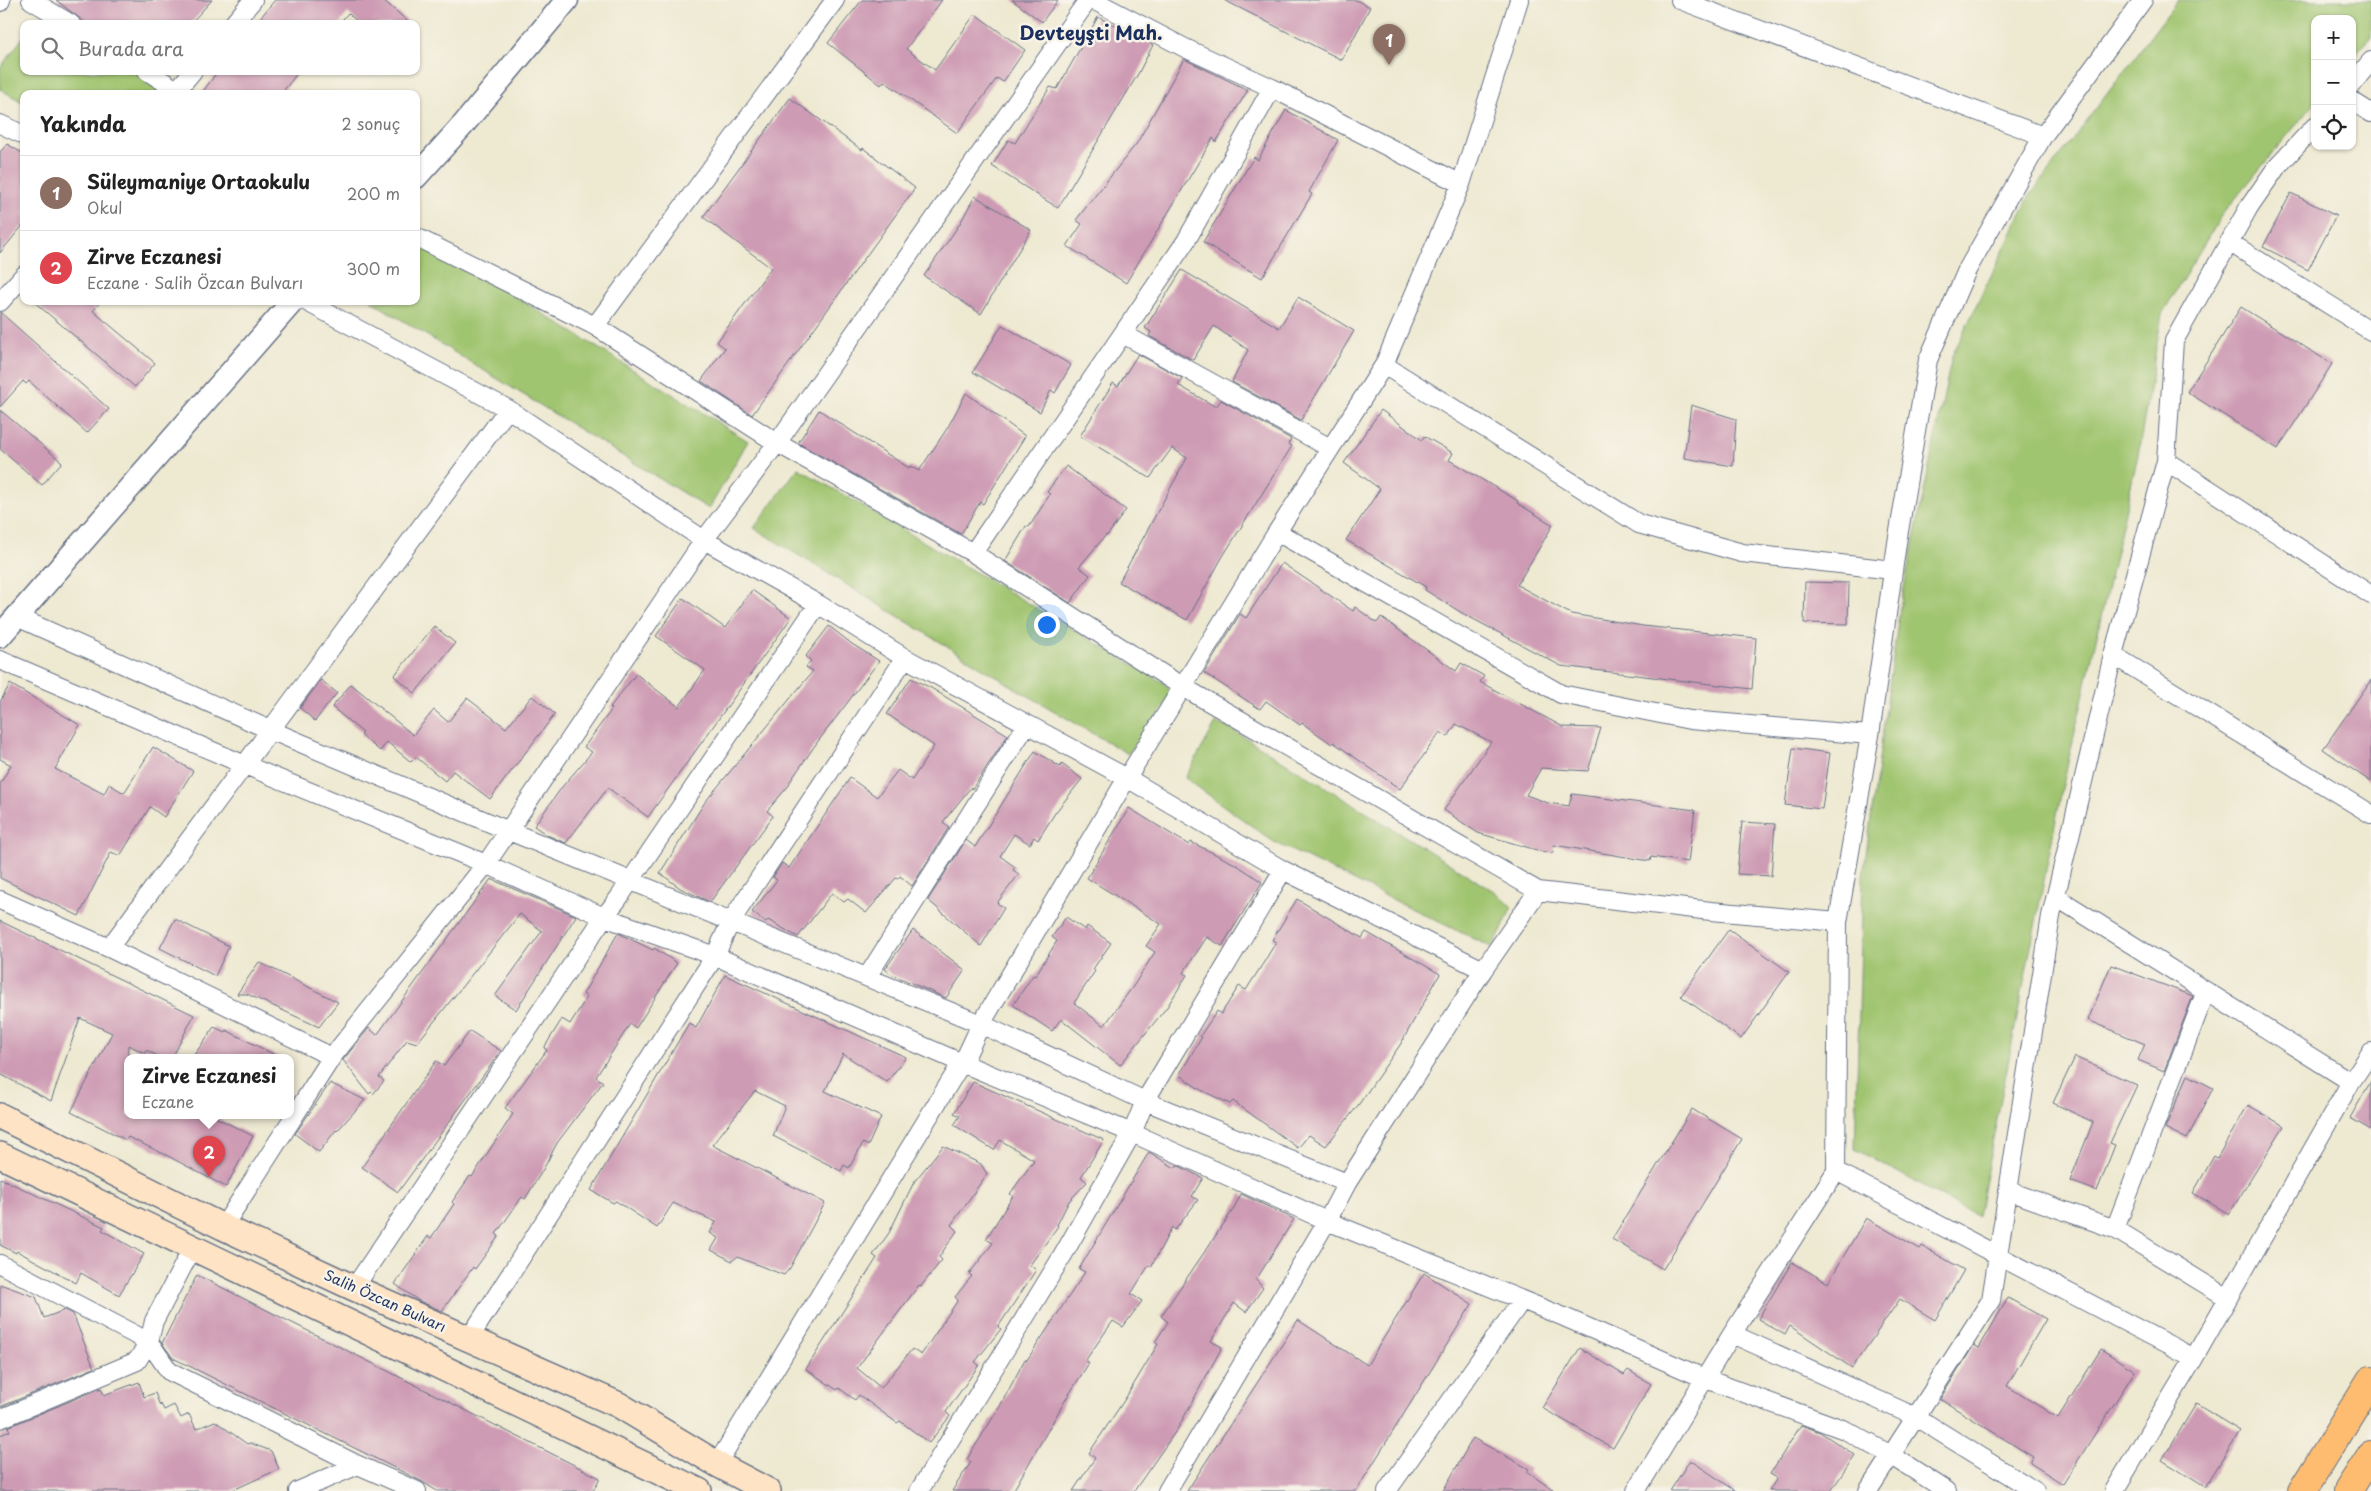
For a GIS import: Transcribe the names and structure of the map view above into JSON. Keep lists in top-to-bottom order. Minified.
{"streets":{"main road":["Salih Özcan Bulvarı"]},"districts":["Devteyşti Mah."],"page":{"map_buttons":["+","−"],"search":"Burada ara","pins":["1","2"],"heading":["Yakında","2 sonuç"],"list":[{"mark":"1","name":"Süleymaniye Ortaokulu","note":"Okul","value":"200 m"},{"mark":"2","name":"Zirve Eczanesi","note":"Eczane · Salih Özcan Bulvarı","value":"300 m"}],"popup":["Zirve Eczanesi","Eczane"]}}
